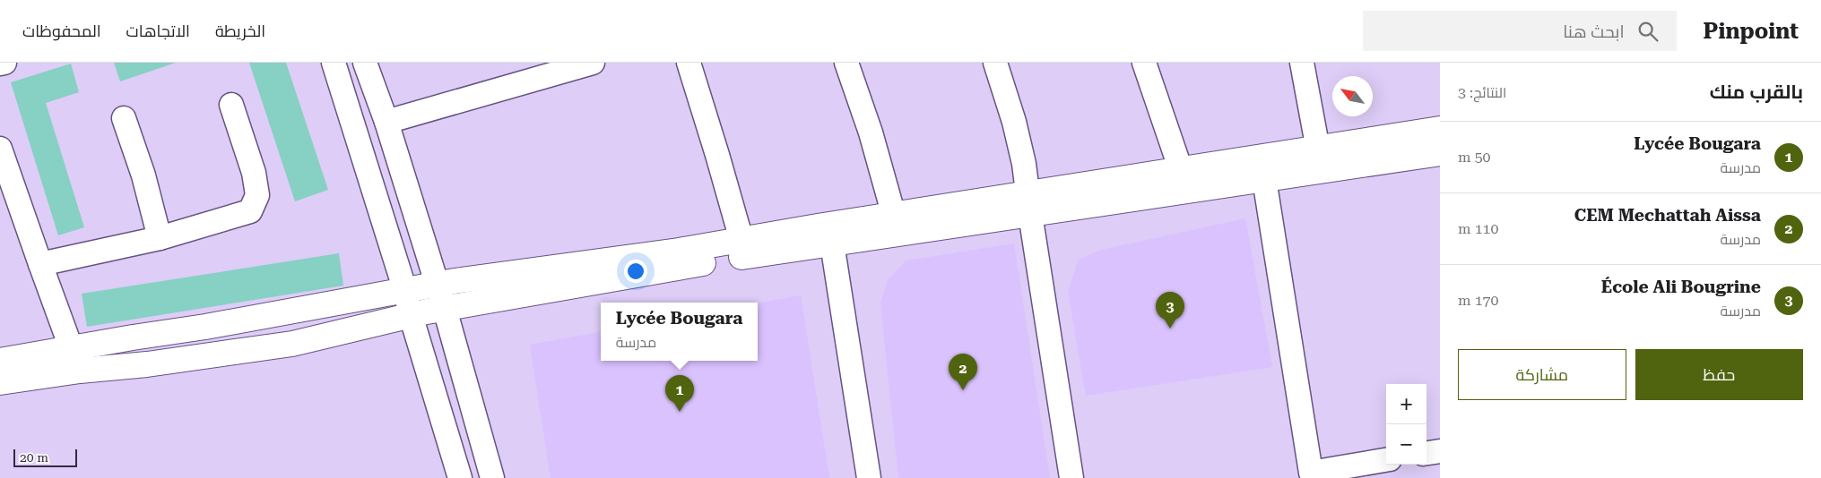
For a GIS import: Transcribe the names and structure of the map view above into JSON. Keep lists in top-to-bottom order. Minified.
{"scale_bar":"20 m","north":"top left","page":{"header":"Pinpoint","search":"ابحث هنا","nav":["الخريطة","الاتجاهات","المحفوظات"],"heading":["بالقرب منك","النتائج: 3"],"list":[{"mark":"1","name":"Lycée Bougara","note":"مدرسة","value":"50 m"},{"mark":"2","name":"CEM Mechattah Aissa","note":"مدرسة","value":"110 m"},{"mark":"3","name":"École Ali Bougrine","note":"مدرسة","value":"170 m"}],"pins":["3","2","1"],"popup":["Lycée Bougara","مدرسة"],"buttons":["حفظ","مشاركة"],"map_buttons":["+","−"],"scale":"20 m"}}
